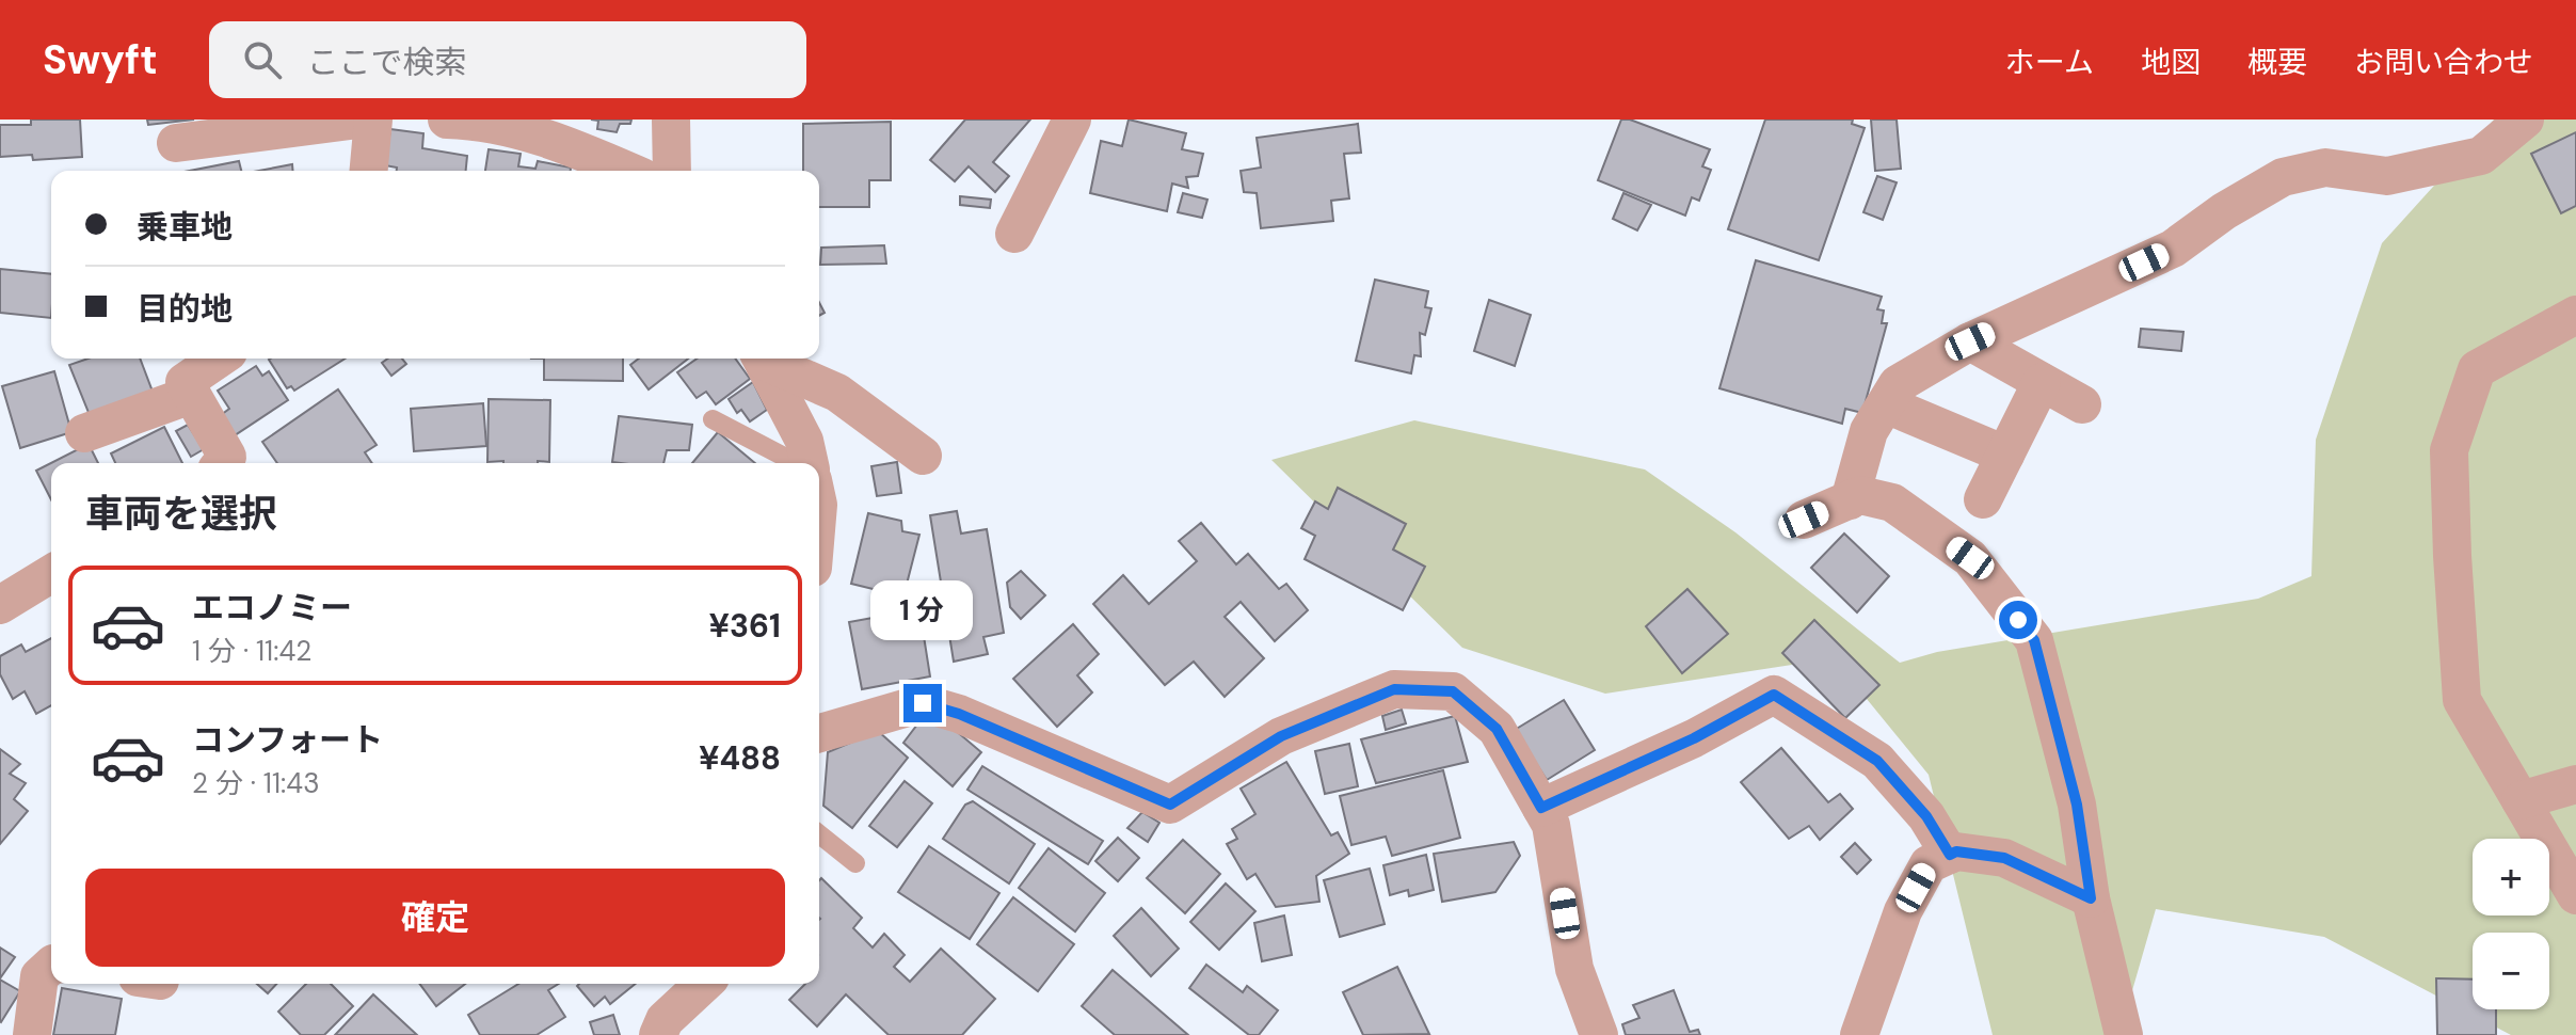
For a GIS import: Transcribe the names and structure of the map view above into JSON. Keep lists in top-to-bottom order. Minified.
{"page":{"header":"Swyft","search":"ここで検索","nav":["ホーム","地図","概要","お問い合わせ"],"banner":["乗車地","目的地"],"heading":"車両を選択","list":[{"name":"エコノミー","note":"1 分 · 11:42","value":"¥361"},{"name":"コンフォート","note":"2 分 · 11:43","value":"¥488"}],"bubble":"1 分","map_buttons":["+","−"],"buttons":"確定"}}
